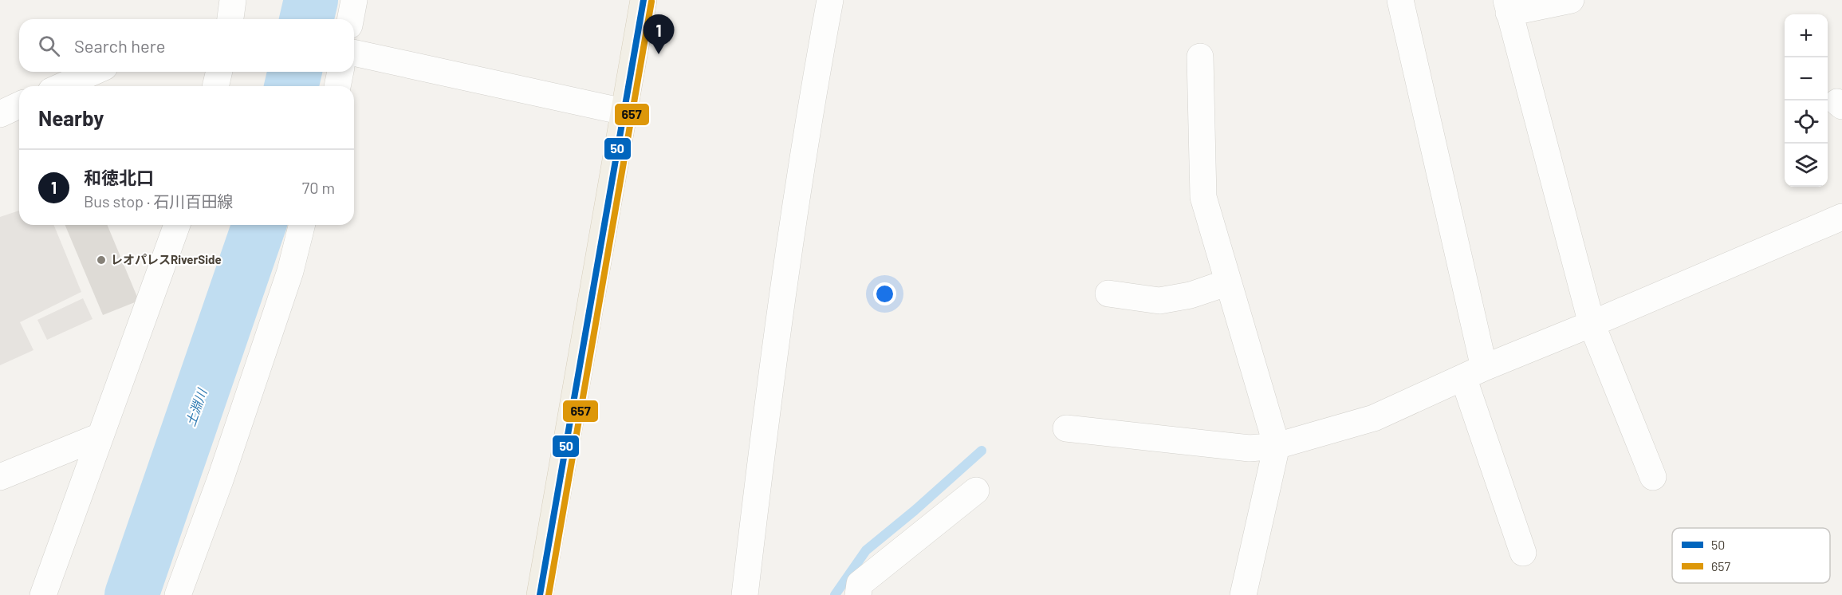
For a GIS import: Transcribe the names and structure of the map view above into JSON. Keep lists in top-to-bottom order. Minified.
{"water":["土淵川"],"places":["レオパレスRiverSide"],"lines":["transit line 50","transit line 657"],"legend":["50","657"],"page":{"map_buttons":["+","−"],"pins":"1","search":"Search here","heading":"Nearby","list":[{"mark":"1","name":"和徳北口","note":"Bus stop · 石川百田線","value":"70 m"}]}}
